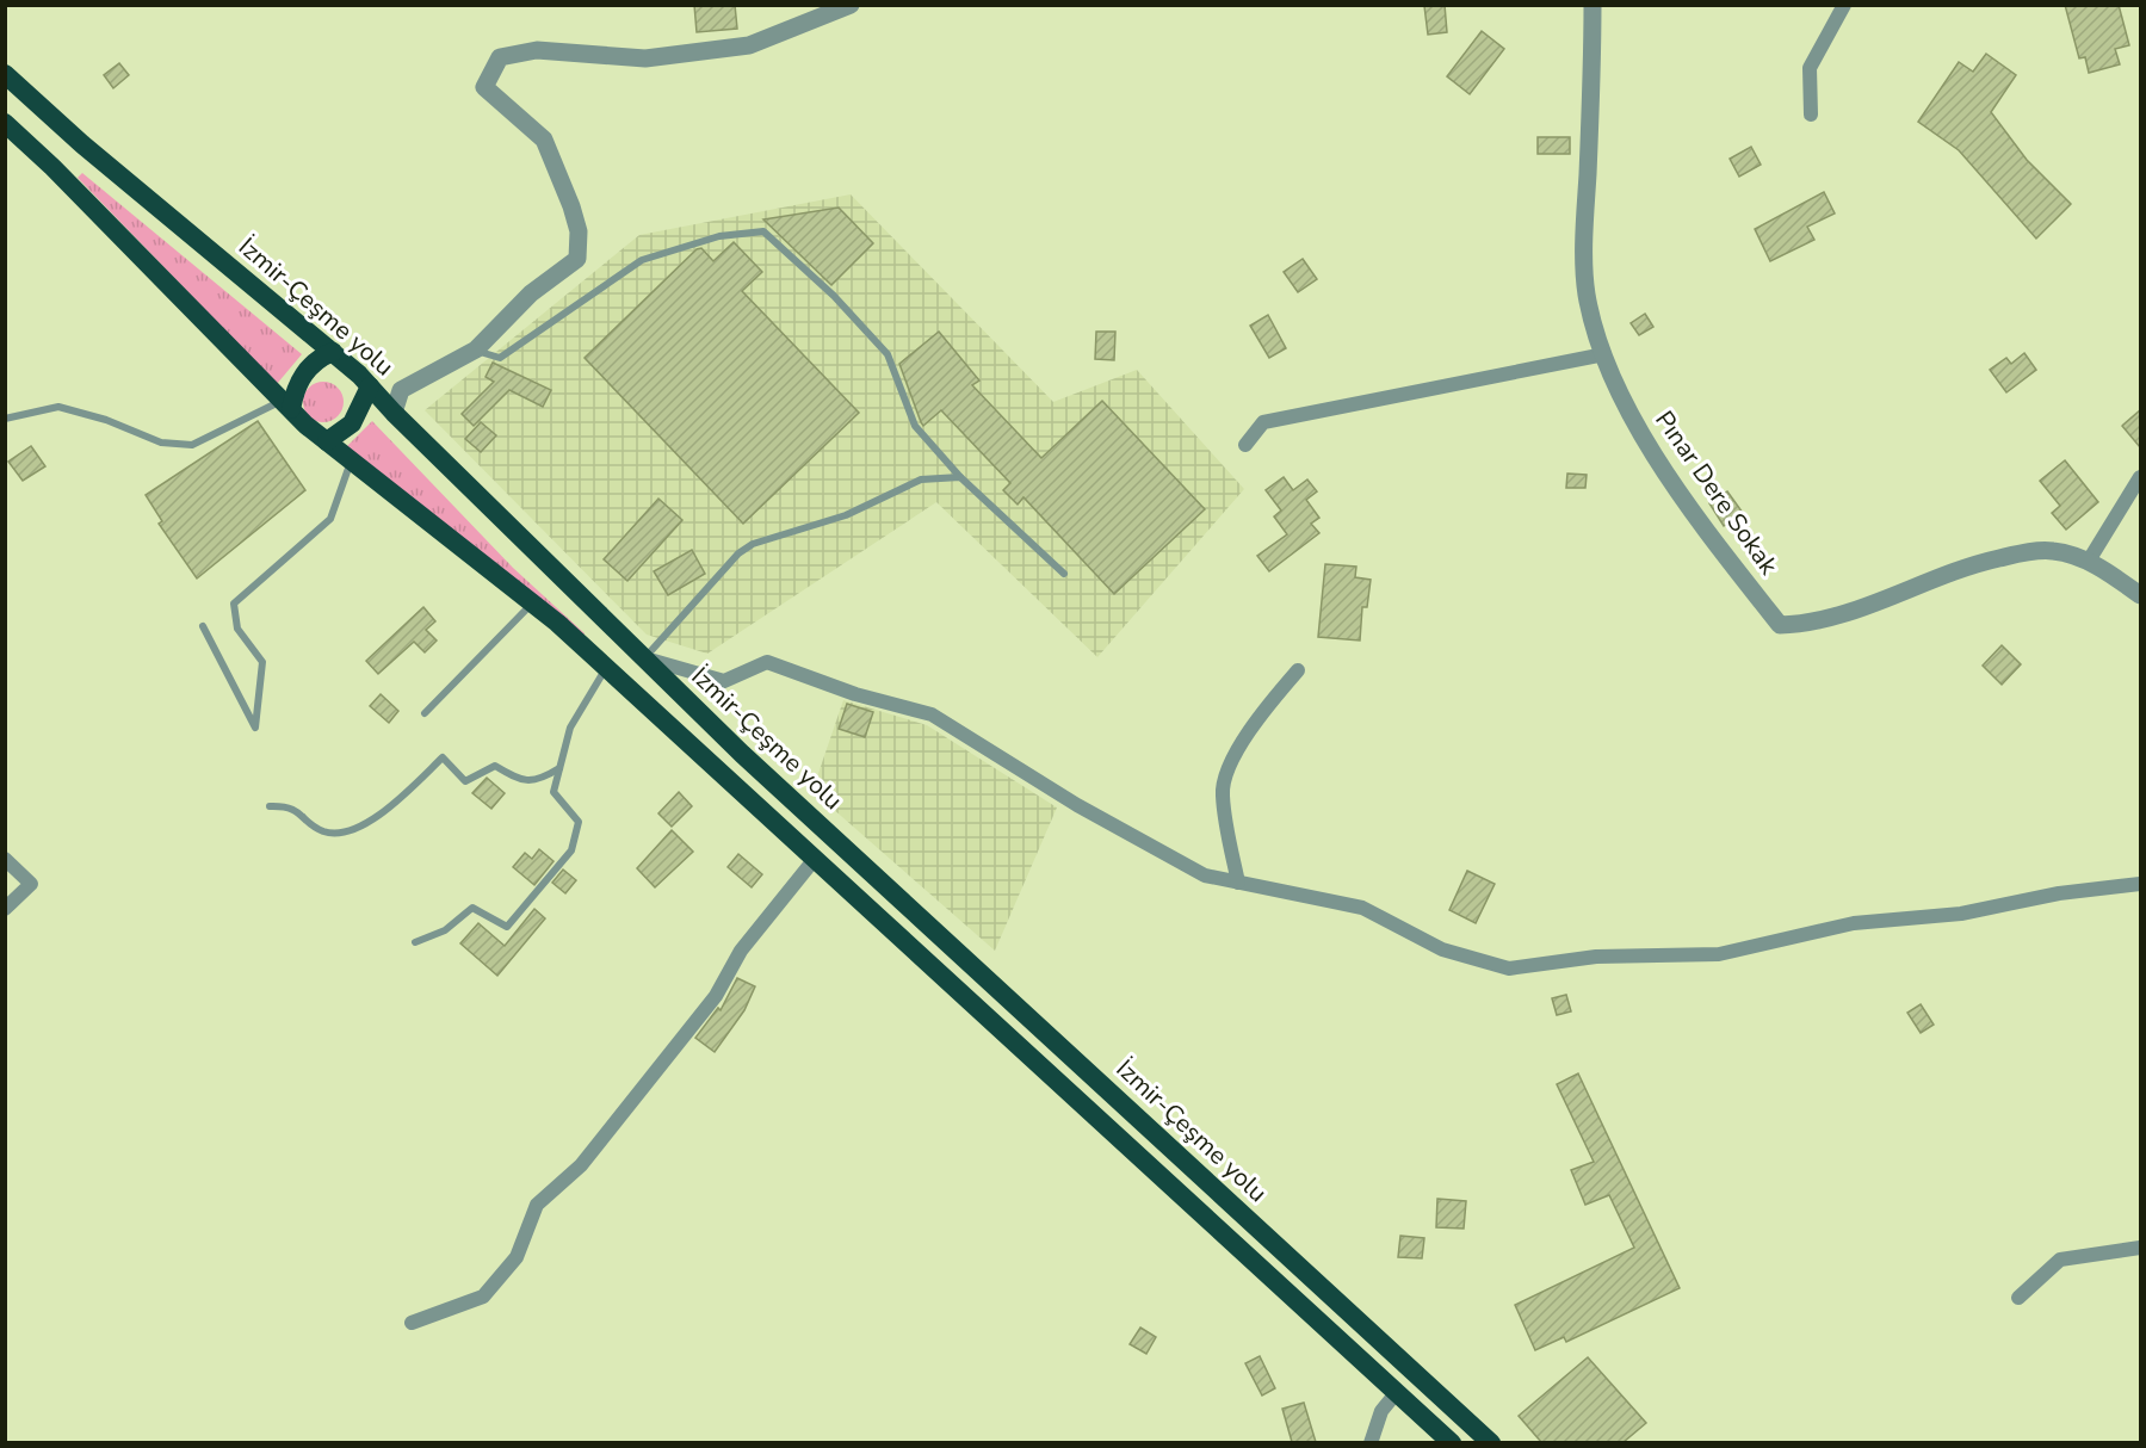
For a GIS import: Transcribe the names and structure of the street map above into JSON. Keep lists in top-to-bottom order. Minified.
{"streets":{"highway":["İzmir-Çeşme yolu"],"street":["Pınar Dere Sokak"]}}
